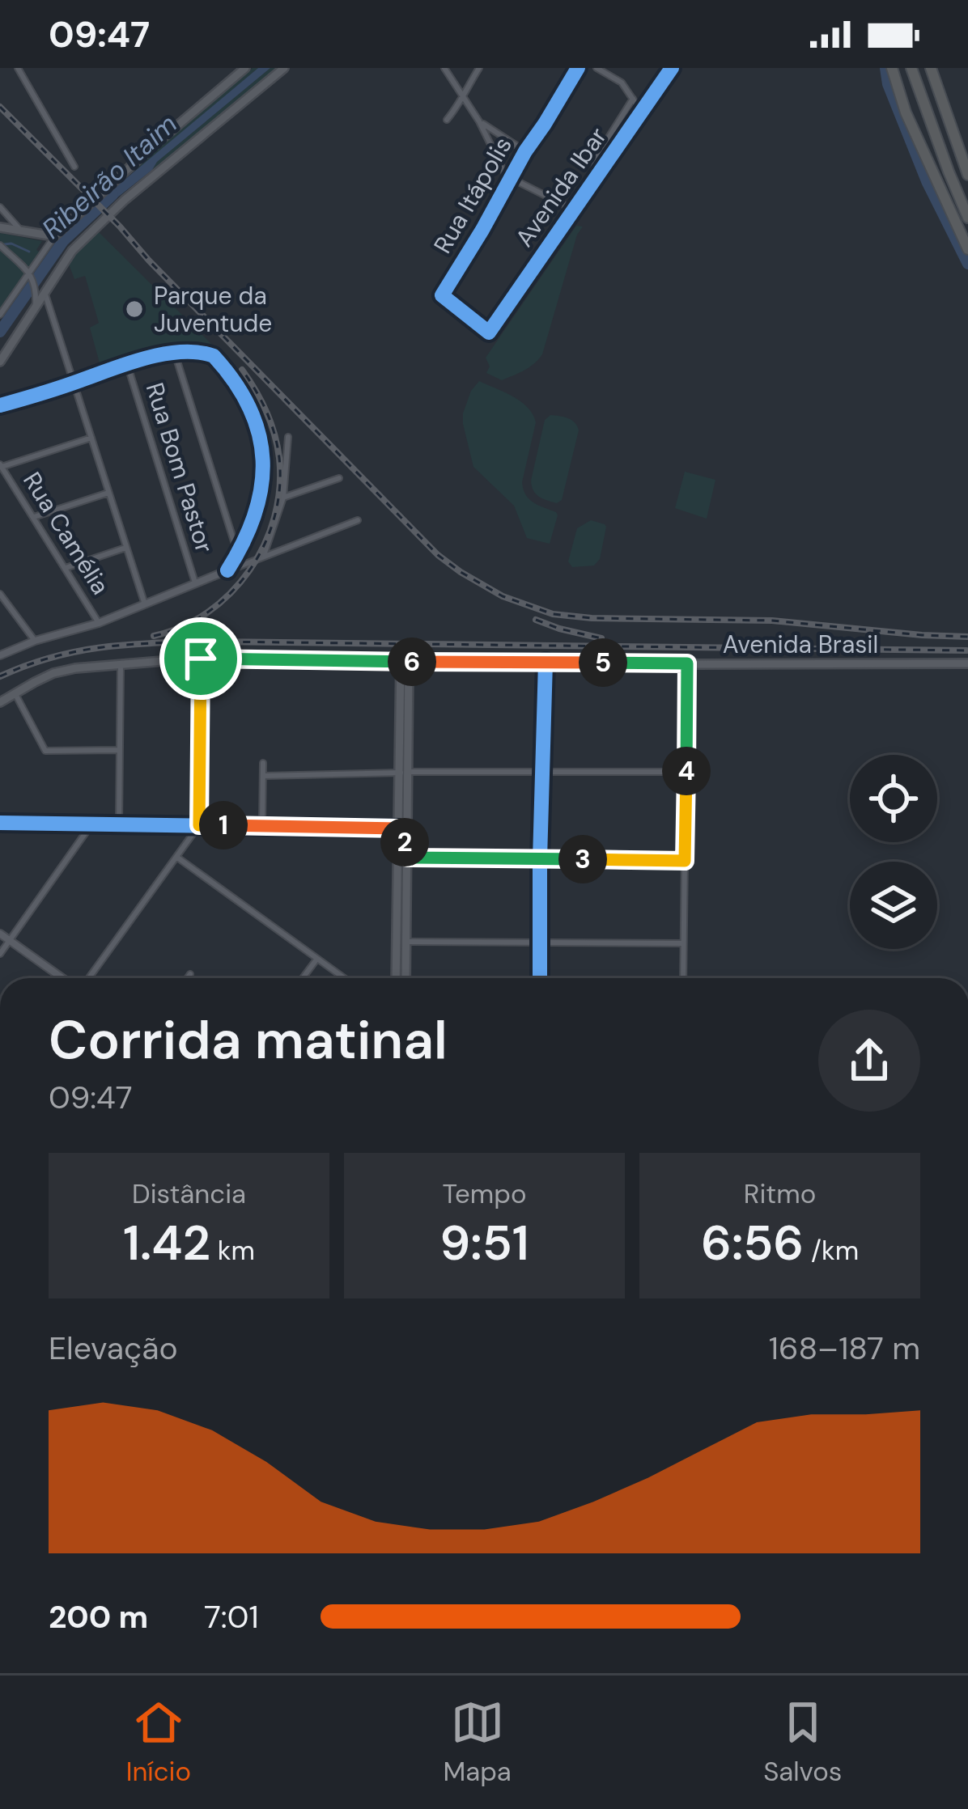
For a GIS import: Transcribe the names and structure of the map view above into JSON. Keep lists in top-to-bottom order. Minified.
{"streets":{"main road":["Avenida Brasil"],"street":["Avenida Ibar","Rua Itápolis","Rua Bom Pastor","Rua Camélia"]},"crossings":[["Avenida Ibar","Rua Itápolis"]],"water":["Ribeirão Itaim"],"places":["Parque da Juventude"],"page":{"status":"09:47","pins":["6","5","4","1","2","3"],"heading":["Corrida matinal","09:47"],"stats":[["Distância","1.42 km"],["Tempo","9:51"],["Ritmo","6:56 /km"]],"chart":["Elevação","168–187 m"],"list":[{"name":"200 m","note":"7:01"}],"tabs":["Início","Mapa","Salvos"]}}
